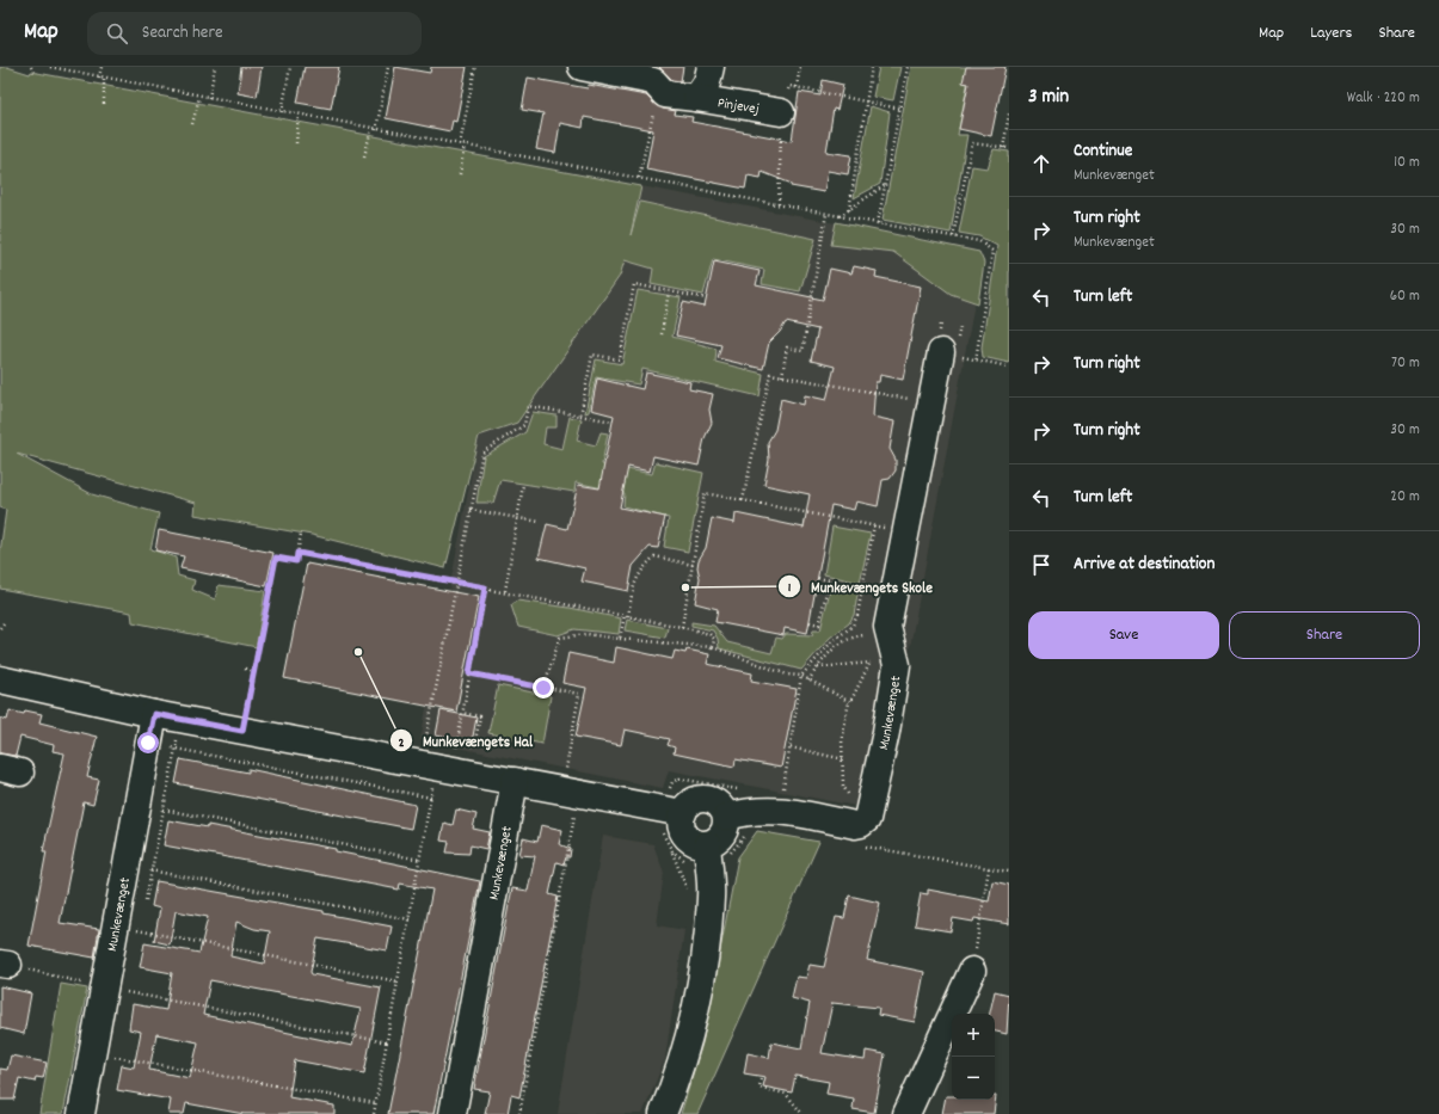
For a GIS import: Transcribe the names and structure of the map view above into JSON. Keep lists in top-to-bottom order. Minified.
{"streets":{"street":["Pinjevej","Munkevænget"]},"places":["Munkevængets Skole","Munkevængets Hal"],"page":{"header":"Map","search":"Search here","nav":["Map","Layers","Share"],"heading":["3 min","Walk · 220 m"],"list":[["Continue","Munkevænget","10 m"],["Turn right","Munkevænget","30 m"],["Turn left","60 m"],["Turn right","70 m"],["Turn right","30 m"],["Turn left","20 m"],"Arrive at destination"],"buttons":["Save","Share"],"map_buttons":["+","−"]}}
